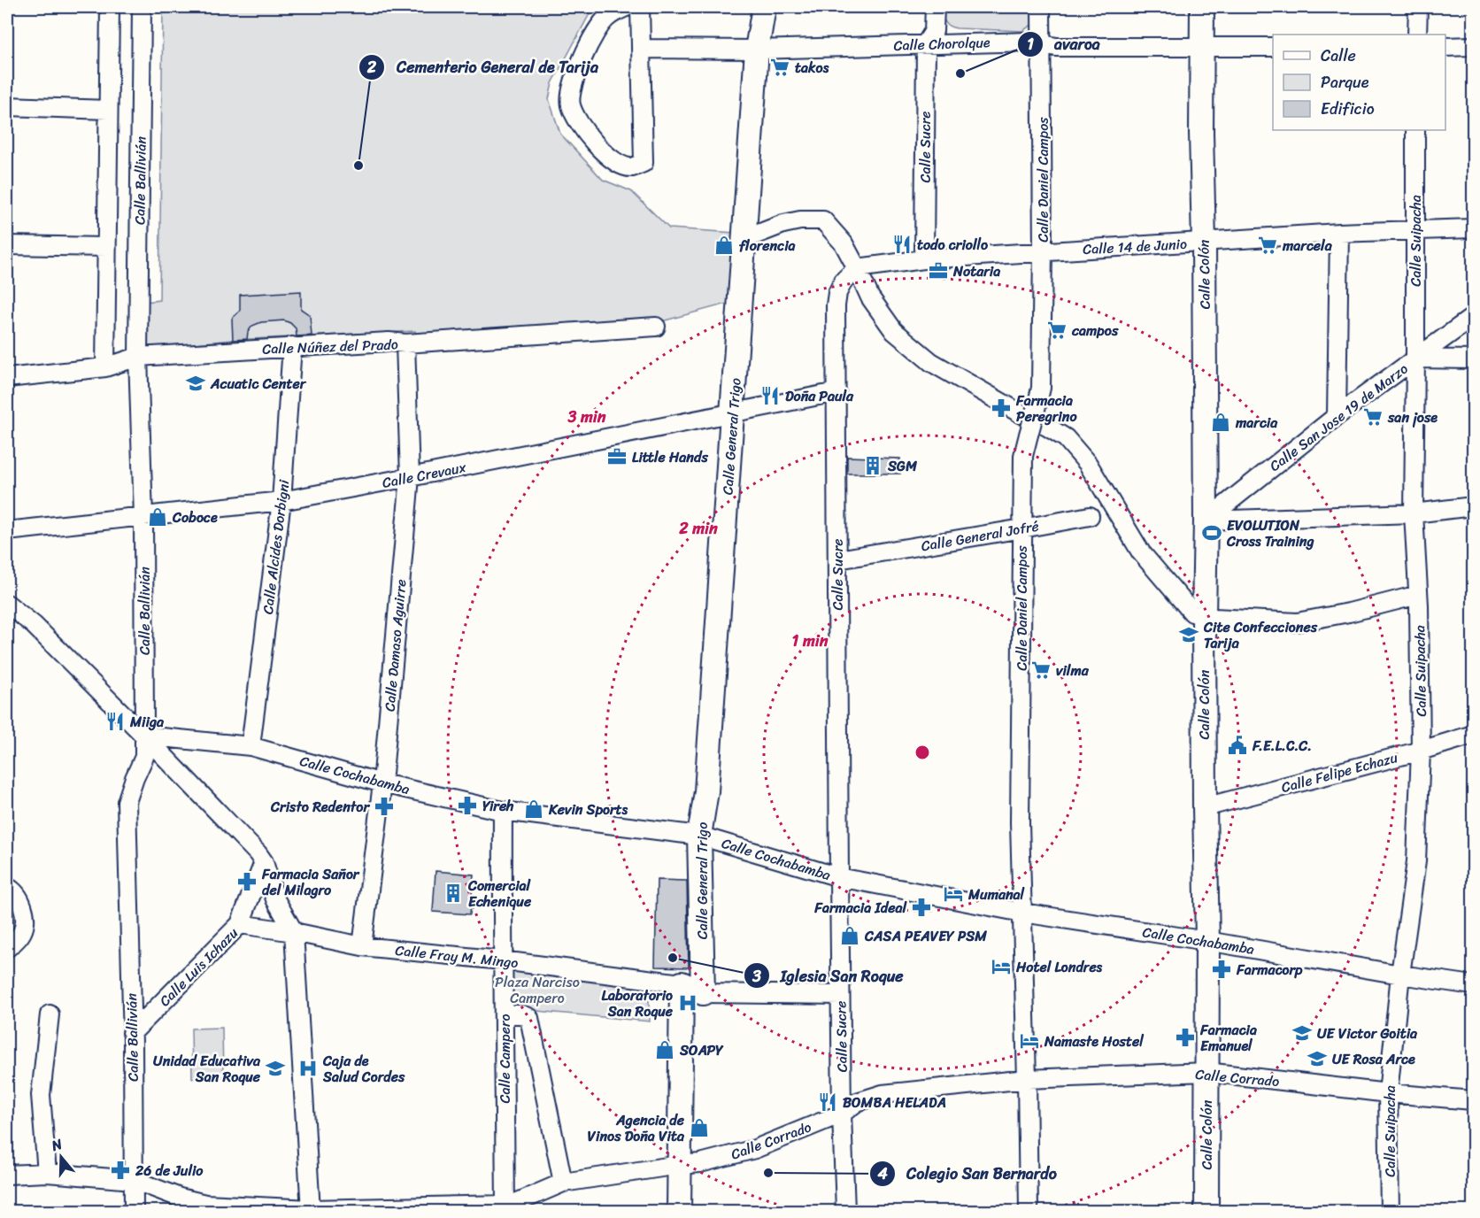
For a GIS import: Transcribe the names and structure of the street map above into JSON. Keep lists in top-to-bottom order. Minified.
{"streets":{"main road":["Calle Colón","Calle General Trigo","Calle Fray M. Mingo"],"street":["Calle Chorolque","Calle Sucre","Calle Daniel Campos","Calle Ballivián","Calle Suipacha","Calle 14 de Junio","Calle Núñez del Prado","Calle San Jose 19 de Marzo","Calle Crevaux","Calle General Jofré","Calle Alcides Dorbigni","Calle Damaso Aguirre","Calle Felipe Echazu","Calle Cochabamba","Calle Luis Ichazu","Calle Campero","Calle Corrado"]},"crossings":[["Calle Chorolque","Calle Sucre"],["Calle Chorolque","Calle Daniel Campos"],["Calle Chorolque","Calle Colón"],["Calle Chorolque","Calle General Trigo"],["Calle Sucre","Calle 14 de Junio"],["Calle Sucre","Calle Crevaux"],["Calle Sucre","Calle General Jofré"],["Calle Sucre","Calle Cochabamba"],["Calle Sucre","Calle Fray M. Mingo"],["Calle Sucre","Calle Corrado"],["Calle Daniel Campos","Calle 14 de Junio"],["Calle Daniel Campos","Calle General Jofré"],["Calle Daniel Campos","Calle Cochabamba"],["Calle Daniel Campos","Calle Corrado"],["Calle Ballivián","Calle Núñez del Prado"],["Calle Ballivián","Calle Crevaux"],["Calle Ballivián","Calle Cochabamba"],["Calle Ballivián","Calle Luis Ichazu"],["Calle Ballivián","Calle Corrado"],["Calle Suipacha","Calle 14 de Junio"],["Calle Suipacha","Calle San Jose 19 de Marzo"],["Calle Suipacha","Calle Felipe Echazu"],["Calle Suipacha","Calle Cochabamba"],["Calle Suipacha","Calle Corrado"],["Calle 14 de Junio","Calle Colón"],["Calle Colón","Calle San Jose 19 de Marzo"],["Calle Colón","Calle Felipe Echazu"],["Calle Colón","Calle Cochabamba"],["Calle Colón","Calle Corrado"],["Calle Núñez del Prado","Calle Alcides Dorbigni"],["Calle Núñez del Prado","Calle Damaso Aguirre"],["Calle General Trigo","Calle Crevaux"],["Calle General Trigo","Calle Cochabamba"],["Calle General Trigo","Calle Fray M. Mingo"],["Calle Crevaux","Calle Alcides Dorbigni"],["Calle Crevaux","Calle Damaso Aguirre"],["Calle Alcides Dorbigni","Calle Cochabamba"],["Calle Damaso Aguirre","Calle Cochabamba"],["Calle Damaso Aguirre","Calle Fray M. Mingo"],["Calle Cochabamba","Calle Campero"],["Calle Fray M. Mingo","Calle Luis Ichazu"],["Calle Fray M. Mingo","Calle Campero"],["Calle Campero","Calle Corrado"]],"parks":["Plaza Narciso Campero"],"places":{"supermarket":["takos","marcela","campos","san jose","vilma"],"other":["avaroa","Cementerio General de Tarija","Iglesia San Roque","Colegio San Bernardo"],"restaurant":["todo criollo","Doña Paula","Miiga","BOMBA HELADA"],"shop":["florencia","marcia","Coboce","Kevin Sports","CASA PEAVEY PSM","SOAPY","Agencia de Vinos Doña Vita"],"office":["Notaria","Little Hands"],"school or university":["Acuatic Center","Cite Confecciones Tarija","UE Victor Goitia","UE Rosa Arce","Unidad Educativa San Roque"],"pharmacy":["Farmacia Peregrino","Yireh","Cristo Redentor","Farmacia Sañor del Milagro","Farmacia Ideal","Farmacorp","Farmacia Emanuel","26 de Julio"],"building":["SGM","Comercial Echenique"],"sports":["EVOLUTION Cross Training"],"public building":["F.E.L.C.C."],"hotel":["Mumanal","Hotel Londres","Namaste Hostel"],"hospital":["Laboratorio San Roque","Caja de Salud Cordes"]},"legend":["Calle","Parque","Edificio"],"north":"top","rings":["3 min","2 min","1 min"]}
